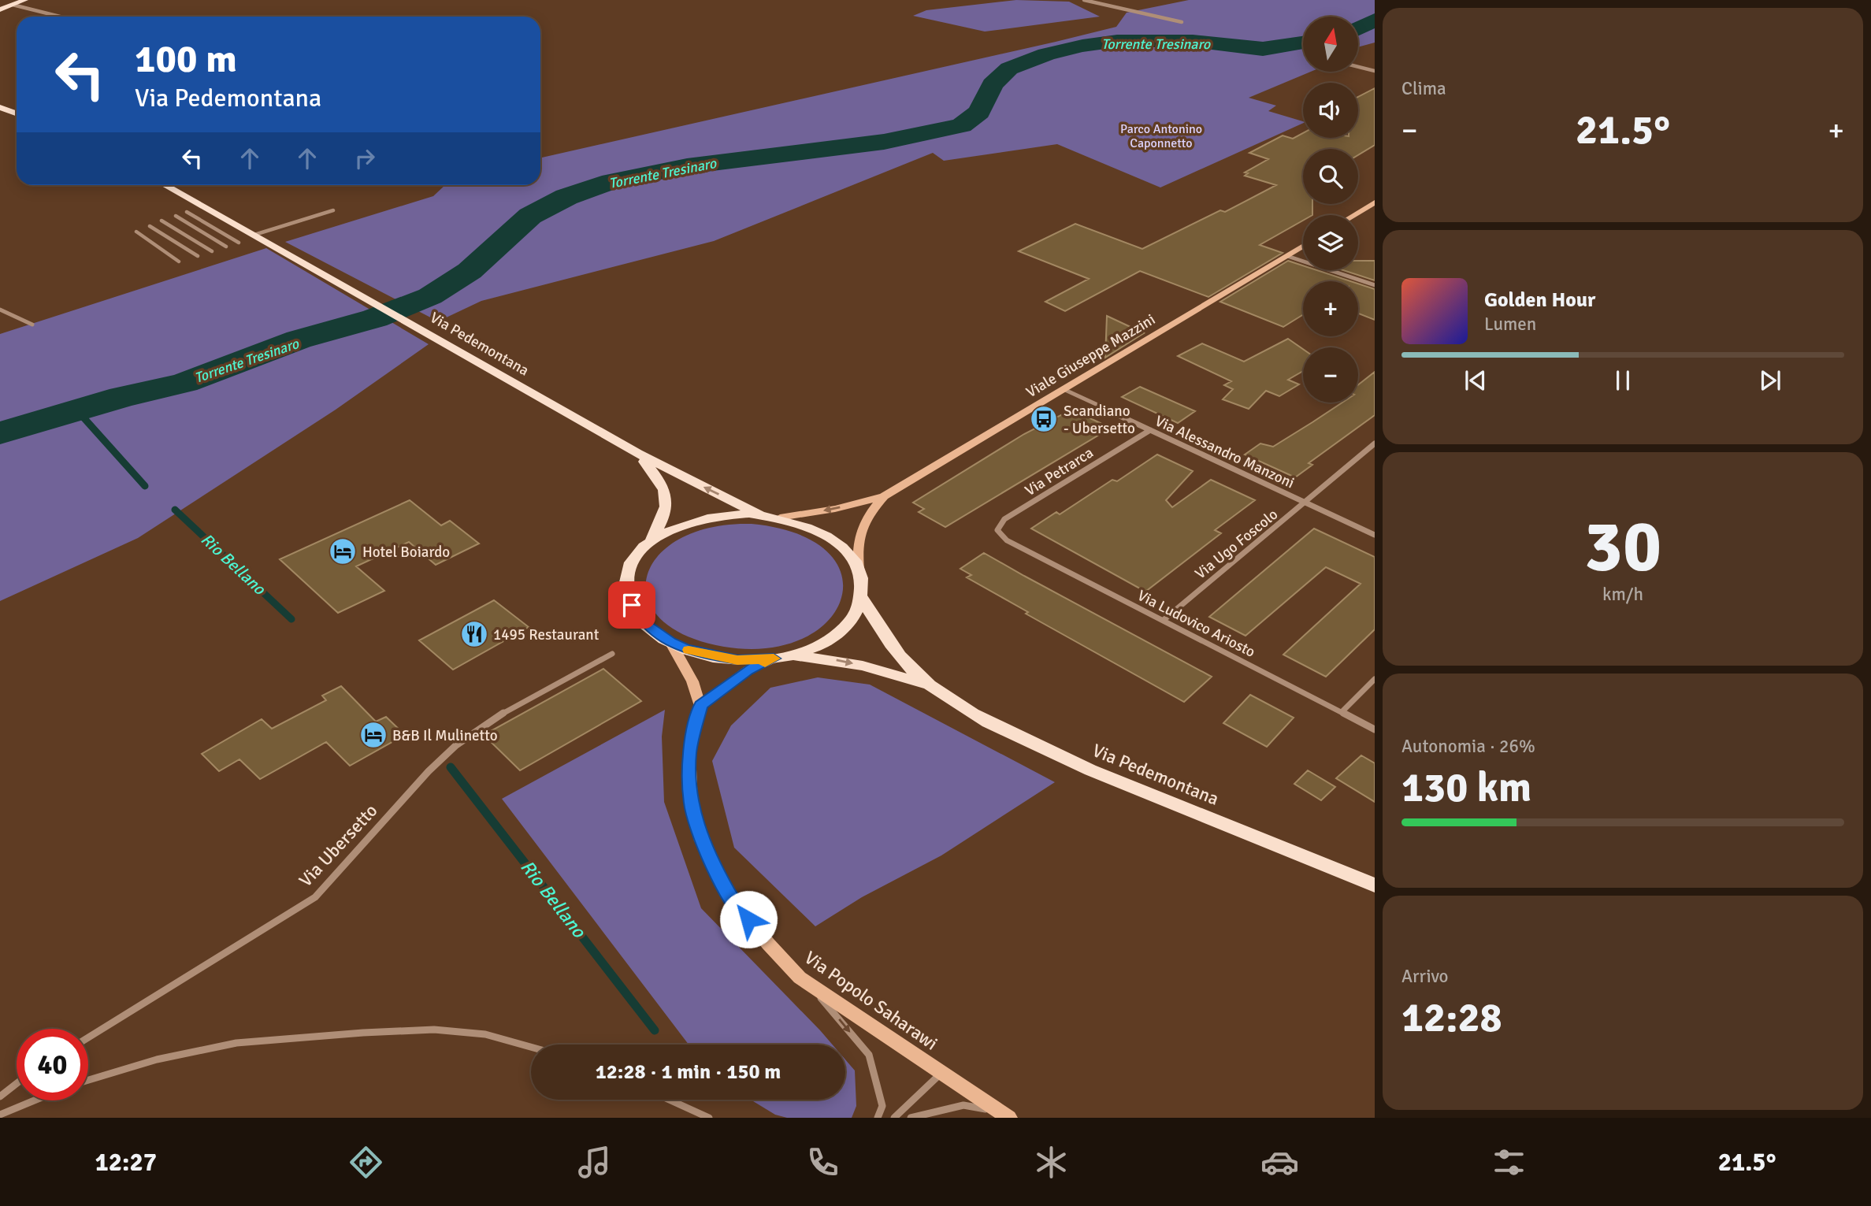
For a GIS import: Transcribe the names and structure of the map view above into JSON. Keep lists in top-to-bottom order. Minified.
{"streets":{"main road":["Via Pedemontana"],"street":["Viale Giuseppe Mazzini","Via Alessandro Manzoni","Via Petrarca","Via Ugo Foscolo","Via Ludovico Ariosto","Via Ubersetto","Via Popolo Saharawi"]},"crossings":[["Via Pedemontana","Viale Giuseppe Mazzini"],["Viale Giuseppe Mazzini","Via Alessandro Manzoni"],["Via Alessandro Manzoni","Via Petrarca"],["Via Alessandro Manzoni","Via Ugo Foscolo"],["Via Petrarca","Via Ludovico Ariosto"],["Via Ugo Foscolo","Via Ludovico Ariosto"]],"water":["Torrente Tresinaro","Rio Bellano"],"parks":["Parco Antonino Caponnetto"],"places":{"bus stop":["Scandiano - Ubersetto"],"hotel":["Hotel Boiardo","B&B Il Mulinetto"],"restaurant":["1495 Restaurant"]},"north":"top","page":{"tile":["Clima",["30","km/h"],["Autonomia · 26%","130 km"],["Arrivo","12:28"]],"map_buttons":["+","−"],"turn":["100 m","Via Pedemontana"],"heat":["−","21.5°","+"],"song":["Golden Hour","Lumen"],"limit":"40","trip":"12:28 · 1 min · 150 m","tabs":["12:27","21.5°"]}}
